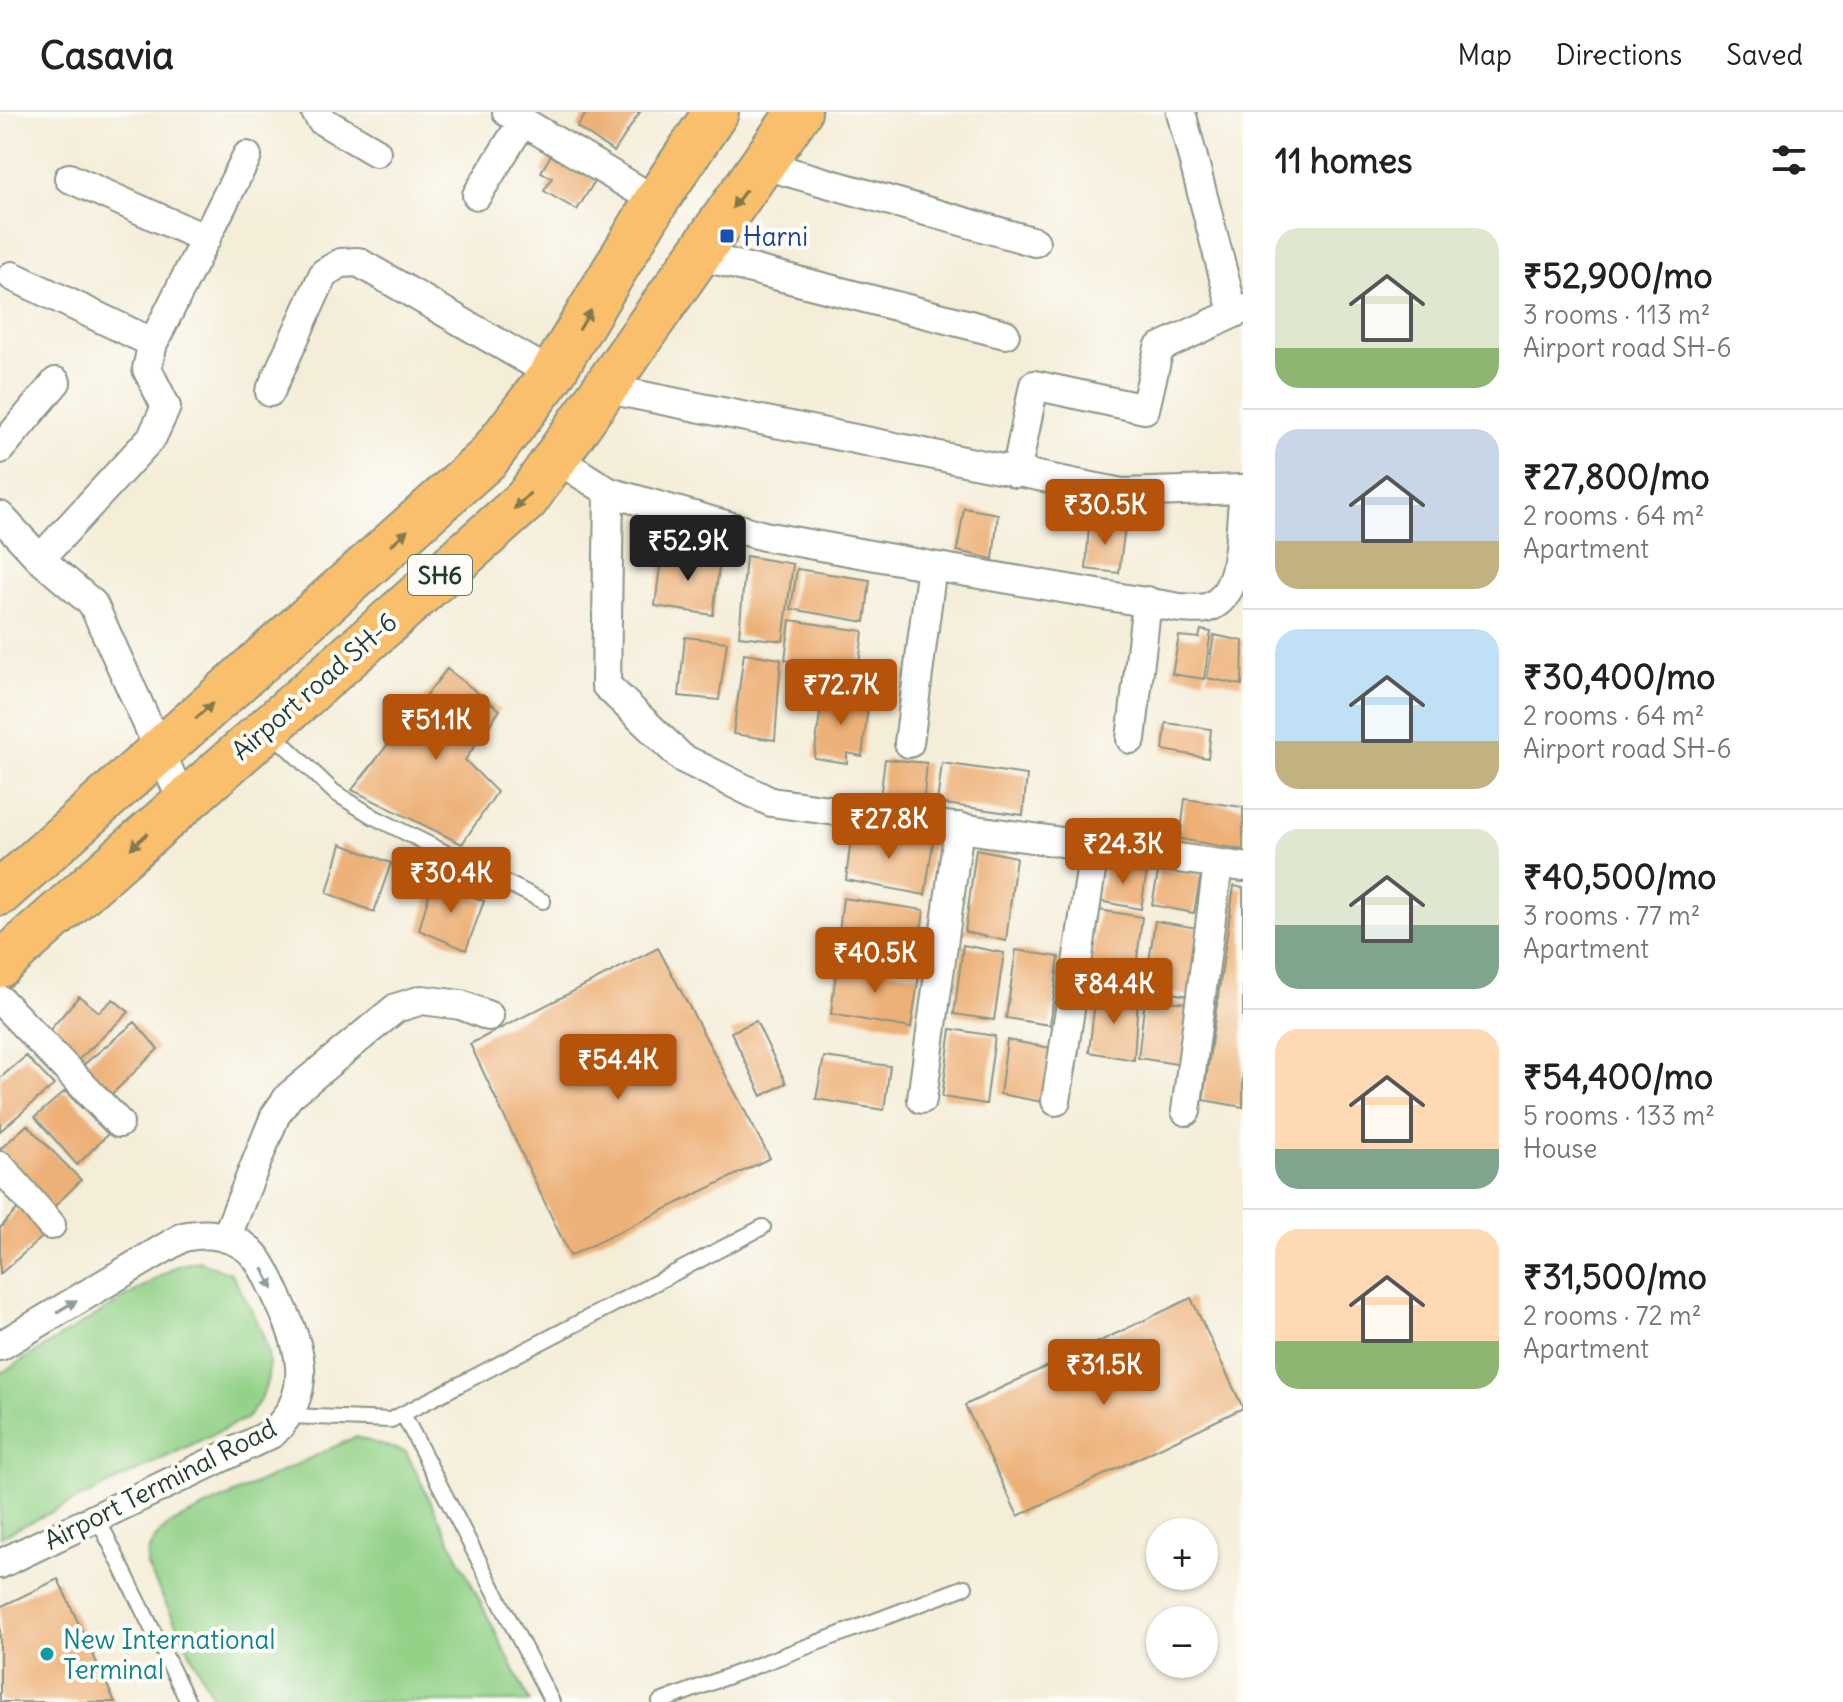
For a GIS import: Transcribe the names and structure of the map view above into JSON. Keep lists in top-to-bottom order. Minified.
{"streets":{"main road":["SH6","Airport road SH-6"],"street":["Airport Terminal Road"]},"one_way":["Airport Terminal Road"],"places":{"transit":["Harni"],"other":["New International Terminal"]},"page":{"header":"Casavia","nav":["Map","Directions","Saved"],"heading":"11 homes","list":[{"name":"₹52,900/mo","note":"3 rooms · 113 m² · Airport road SH-6"},{"name":"₹27,800/mo","note":"2 rooms · 64 m² · Apartment"},{"name":"₹30,400/mo","note":"2 rooms · 64 m² · Airport road SH-6"},{"name":"₹40,500/mo","note":"3 rooms · 77 m² · Apartment"},{"name":"₹54,400/mo","note":"5 rooms · 133 m² · House"},{"name":"₹31,500/mo","note":"2 rooms · 72 m² · Apartment"}],"price":["₹30.5K","₹52.9K","₹72.7K","₹51.1K","₹27.8K","₹24.3K","₹30.4K","₹40.5K","₹84.4K","₹54.4K","₹31.5K"],"map_buttons":["+","−"]}}
